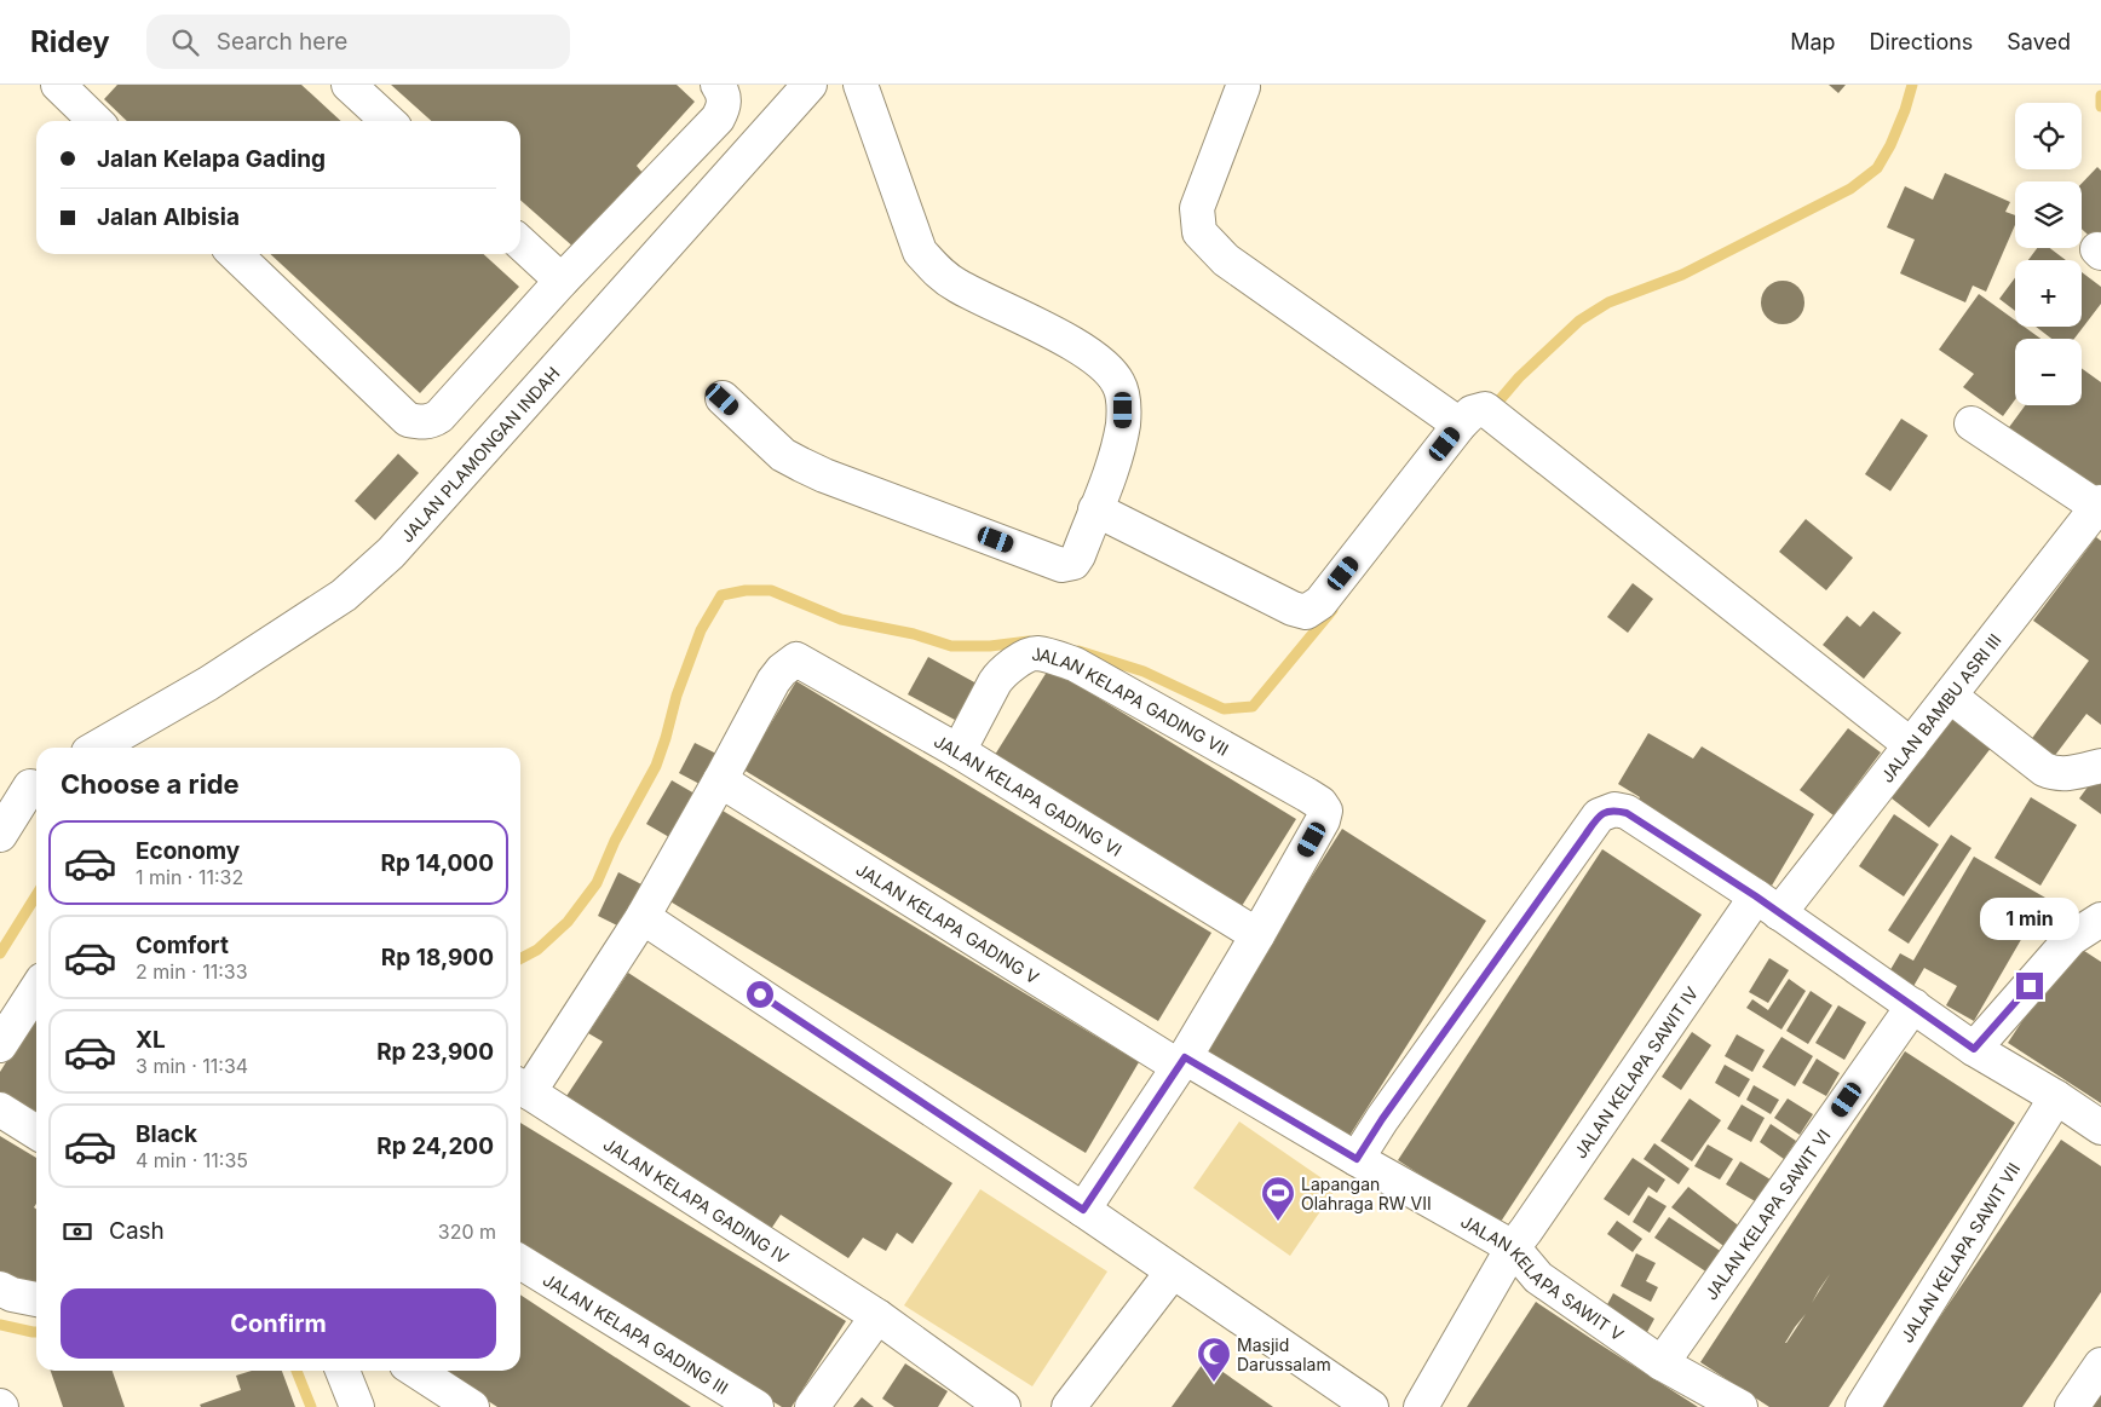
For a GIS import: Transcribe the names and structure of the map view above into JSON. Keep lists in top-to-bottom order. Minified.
{"streets":{"street":["JALAN PLAMONGAN INDAH","JALAN KELAPA GADING VII","JALAN BAMBU ASRI III","JALAN KELAPA GADING VI","JALAN KELAPA GADING V","JALAN KELAPA SAWIT IV","JALAN KELAPA GADING IV","JALAN KELAPA SAWIT VI","JALAN KELAPA SAWIT VII","JALAN KELAPA SAWIT V","JALAN KELAPA GADING III"]},"crossings":[["JALAN KELAPA GADING VII","JALAN KELAPA GADING VI"],["JALAN BAMBU ASRI III","JALAN KELAPA SAWIT IV"],["JALAN KELAPA GADING VI","JALAN KELAPA GADING V"],["JALAN KELAPA GADING V","JALAN KELAPA SAWIT V"],["JALAN KELAPA SAWIT IV","JALAN KELAPA SAWIT V"],["JALAN KELAPA SAWIT VI","JALAN KELAPA SAWIT V"]],"places":{"sports":["Lapangan Olahraga RW VII"],"mosque":["Masjid Darussalam"]},"page":{"header":"Ridey","search":"Search here","nav":["Map","Directions","Saved"],"map_buttons":["+","−"],"banner":["Jalan Kelapa Gading","Jalan Albisia"],"heading":"Choose a ride","list":[{"name":"Economy","note":"1 min · 11:32","value":"Rp 14,000"},{"name":"Comfort","note":"2 min · 11:33","value":"Rp 18,900"},{"name":"XL","note":"3 min · 11:34","value":"Rp 23,900"},{"name":"Black","note":"4 min · 11:35","value":"Rp 24,200"}],"bubble":"1 min","pay":["Cash","320 m"],"buttons":"Confirm"}}
